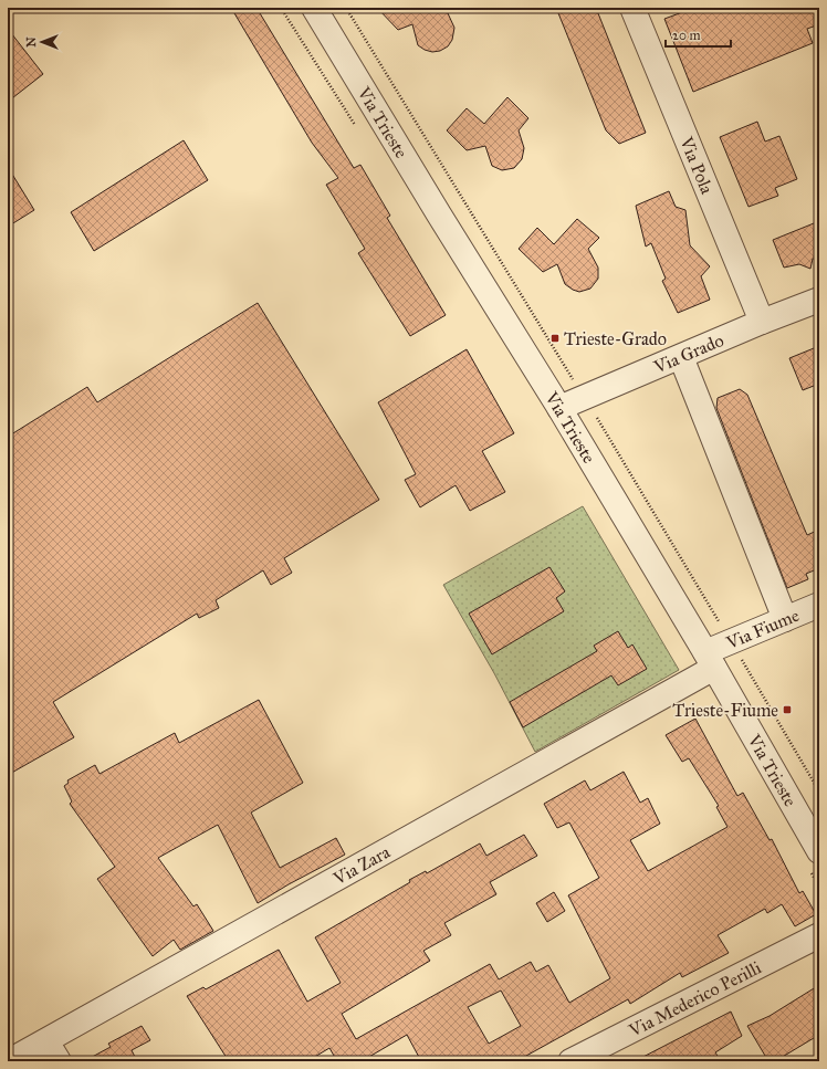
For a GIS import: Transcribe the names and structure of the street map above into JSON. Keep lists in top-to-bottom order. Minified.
{"streets":{"street":["Via Trieste","Via Pola","Via Grado","Via Fiume","Via Zara","Via Mederico Perilli"]},"crossings":[["Via Trieste","Via Grado"],["Via Trieste","Via Fiume"],["Via Trieste","Via Zara"],["Via Pola","Via Grado"],["Via Fiume","Via Zara"]],"places":{"transit":["Trieste-Grado","Trieste-Fiume"]},"scale_bar":"20 m","north":"left"}
